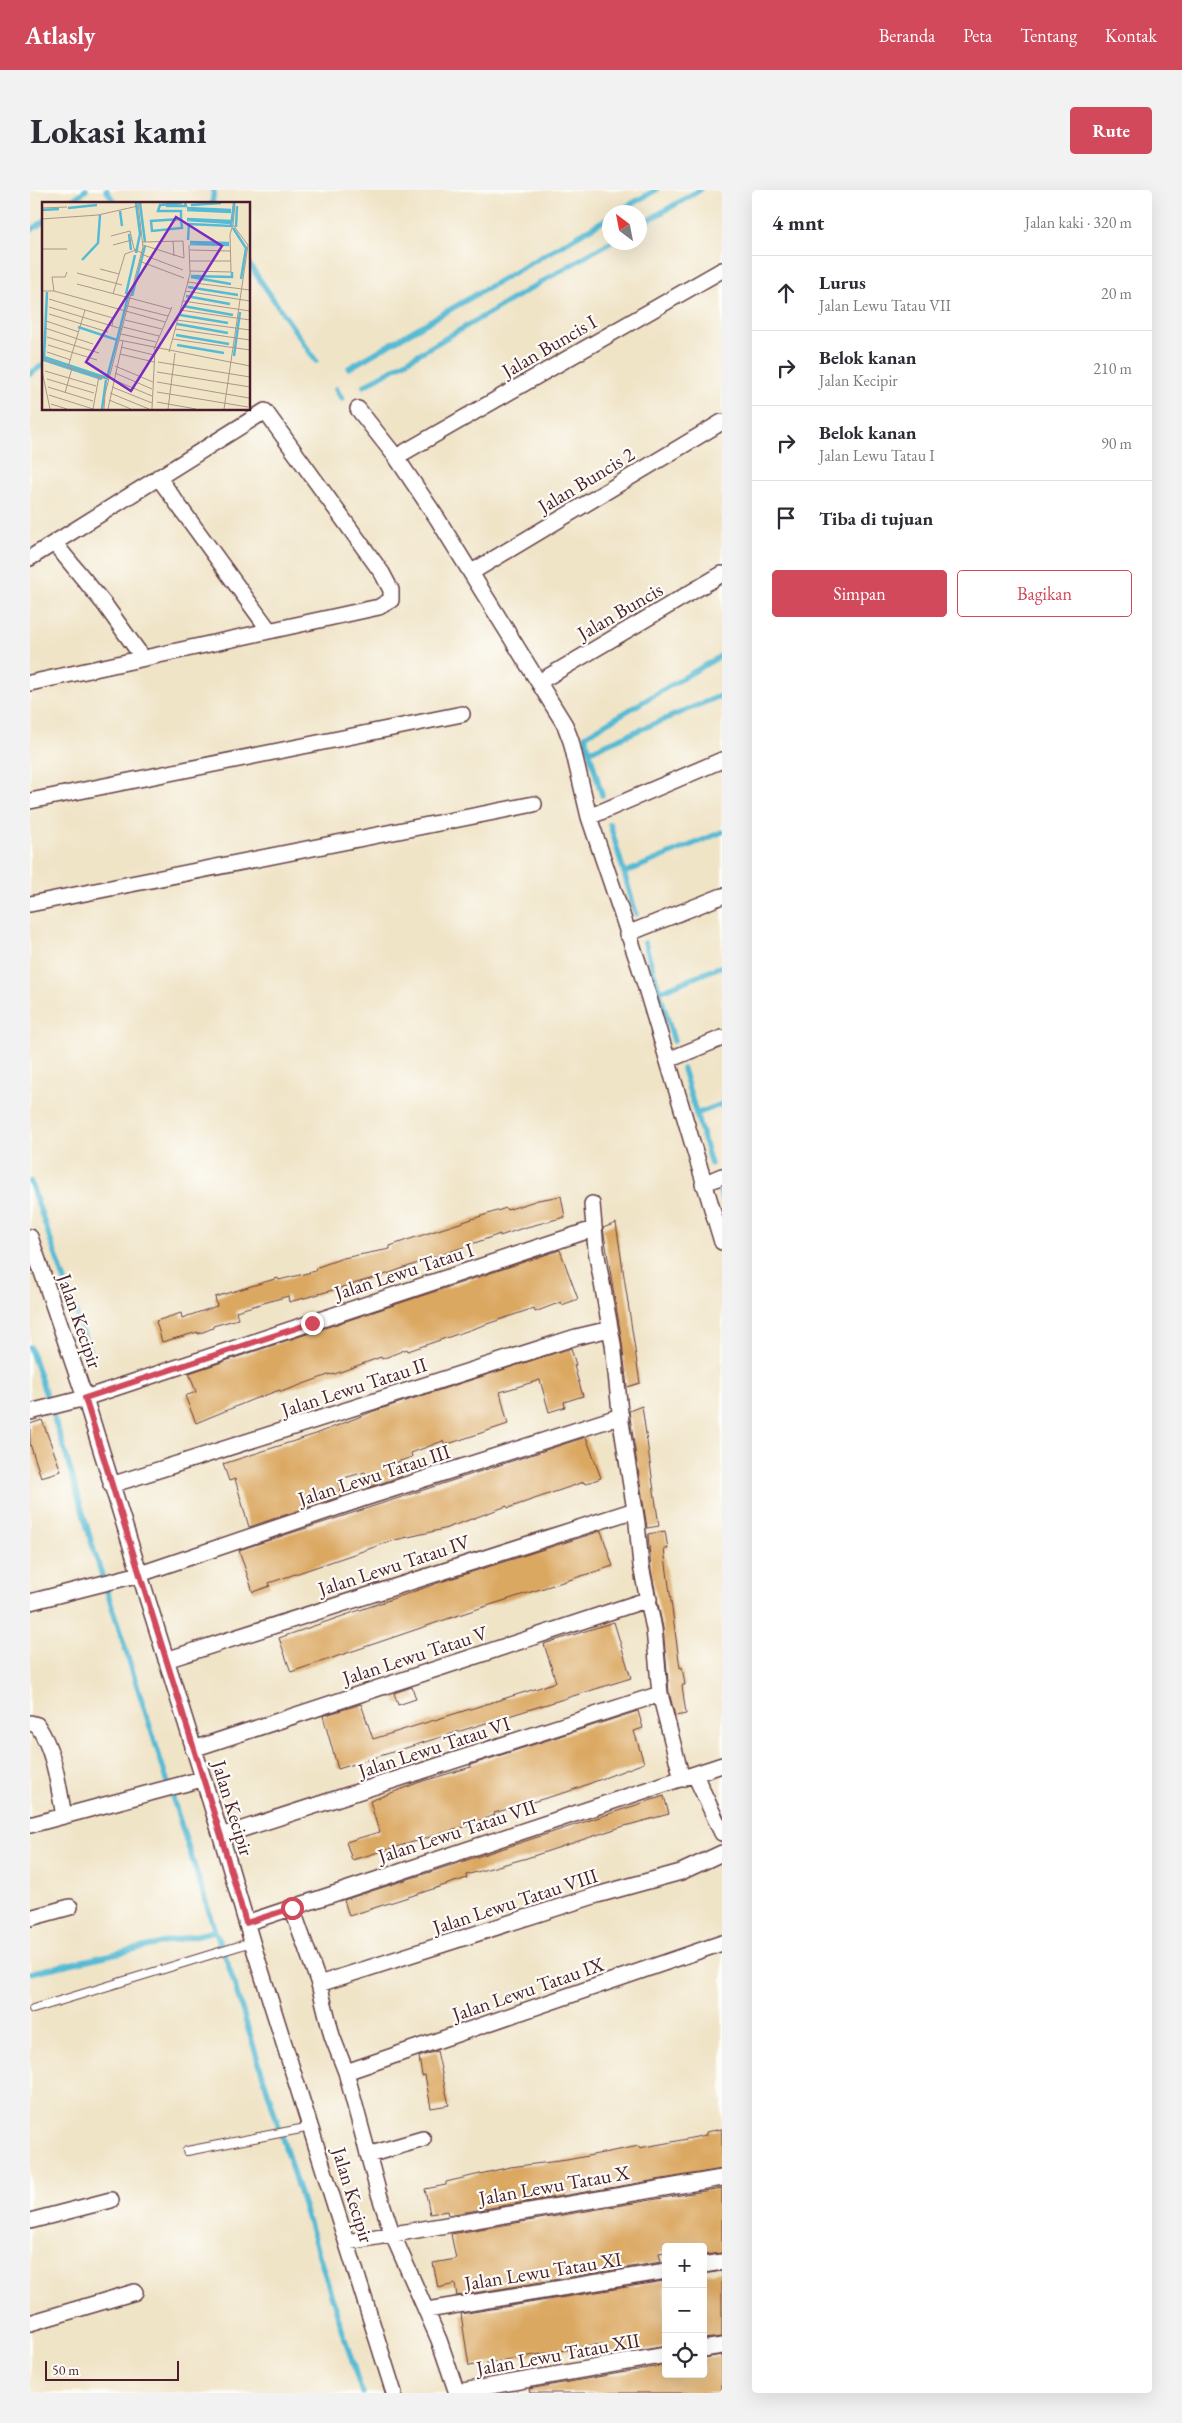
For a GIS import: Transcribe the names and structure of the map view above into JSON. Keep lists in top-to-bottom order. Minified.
{"streets":{"street":["Jalan Buncis I","Jalan Buncis 2","Jalan Buncis","Jalan Lewu Tatau I","Jalan Kecipir","Jalan Lewu Tatau II","Jalan Lewu Tatau III","Jalan Lewu Tatau IV","Jalan Lewu Tatau V","Jalan Lewu Tatau VI","Jalan Lewu Tatau VII","Jalan Lewu Tatau VIII","Jalan Lewu Tatau IX","Jalan Lewu Tatau X","Jalan Lewu Tatau XI","Jalan Lewu Tatau XII"]},"crossings":[["Jalan Lewu Tatau I","Jalan Kecipir"],["Jalan Kecipir","Jalan Lewu Tatau II"],["Jalan Kecipir","Jalan Lewu Tatau III"],["Jalan Kecipir","Jalan Lewu Tatau IV"],["Jalan Kecipir","Jalan Lewu Tatau V"],["Jalan Kecipir","Jalan Lewu Tatau VI"],["Jalan Kecipir","Jalan Lewu Tatau VII"],["Jalan Kecipir","Jalan Lewu Tatau X"]],"scale_bar":"50 m","north":"top left","page":{"header":"Atlasly","nav":["Beranda","Peta","Tentang","Kontak"],"buttons":["Rute",["Simpan","Bagikan"]],"title":"Lokasi kami","heading":["4 mnt","Jalan kaki · 320 m"],"list":[["Lurus","Jalan Lewu Tatau VII","20 m"],["Belok kanan","Jalan Kecipir","210 m"],["Belok kanan","Jalan Lewu Tatau I","90 m"],"Tiba di tujuan"],"map_buttons":["+","−"],"scale":"50 m"}}
